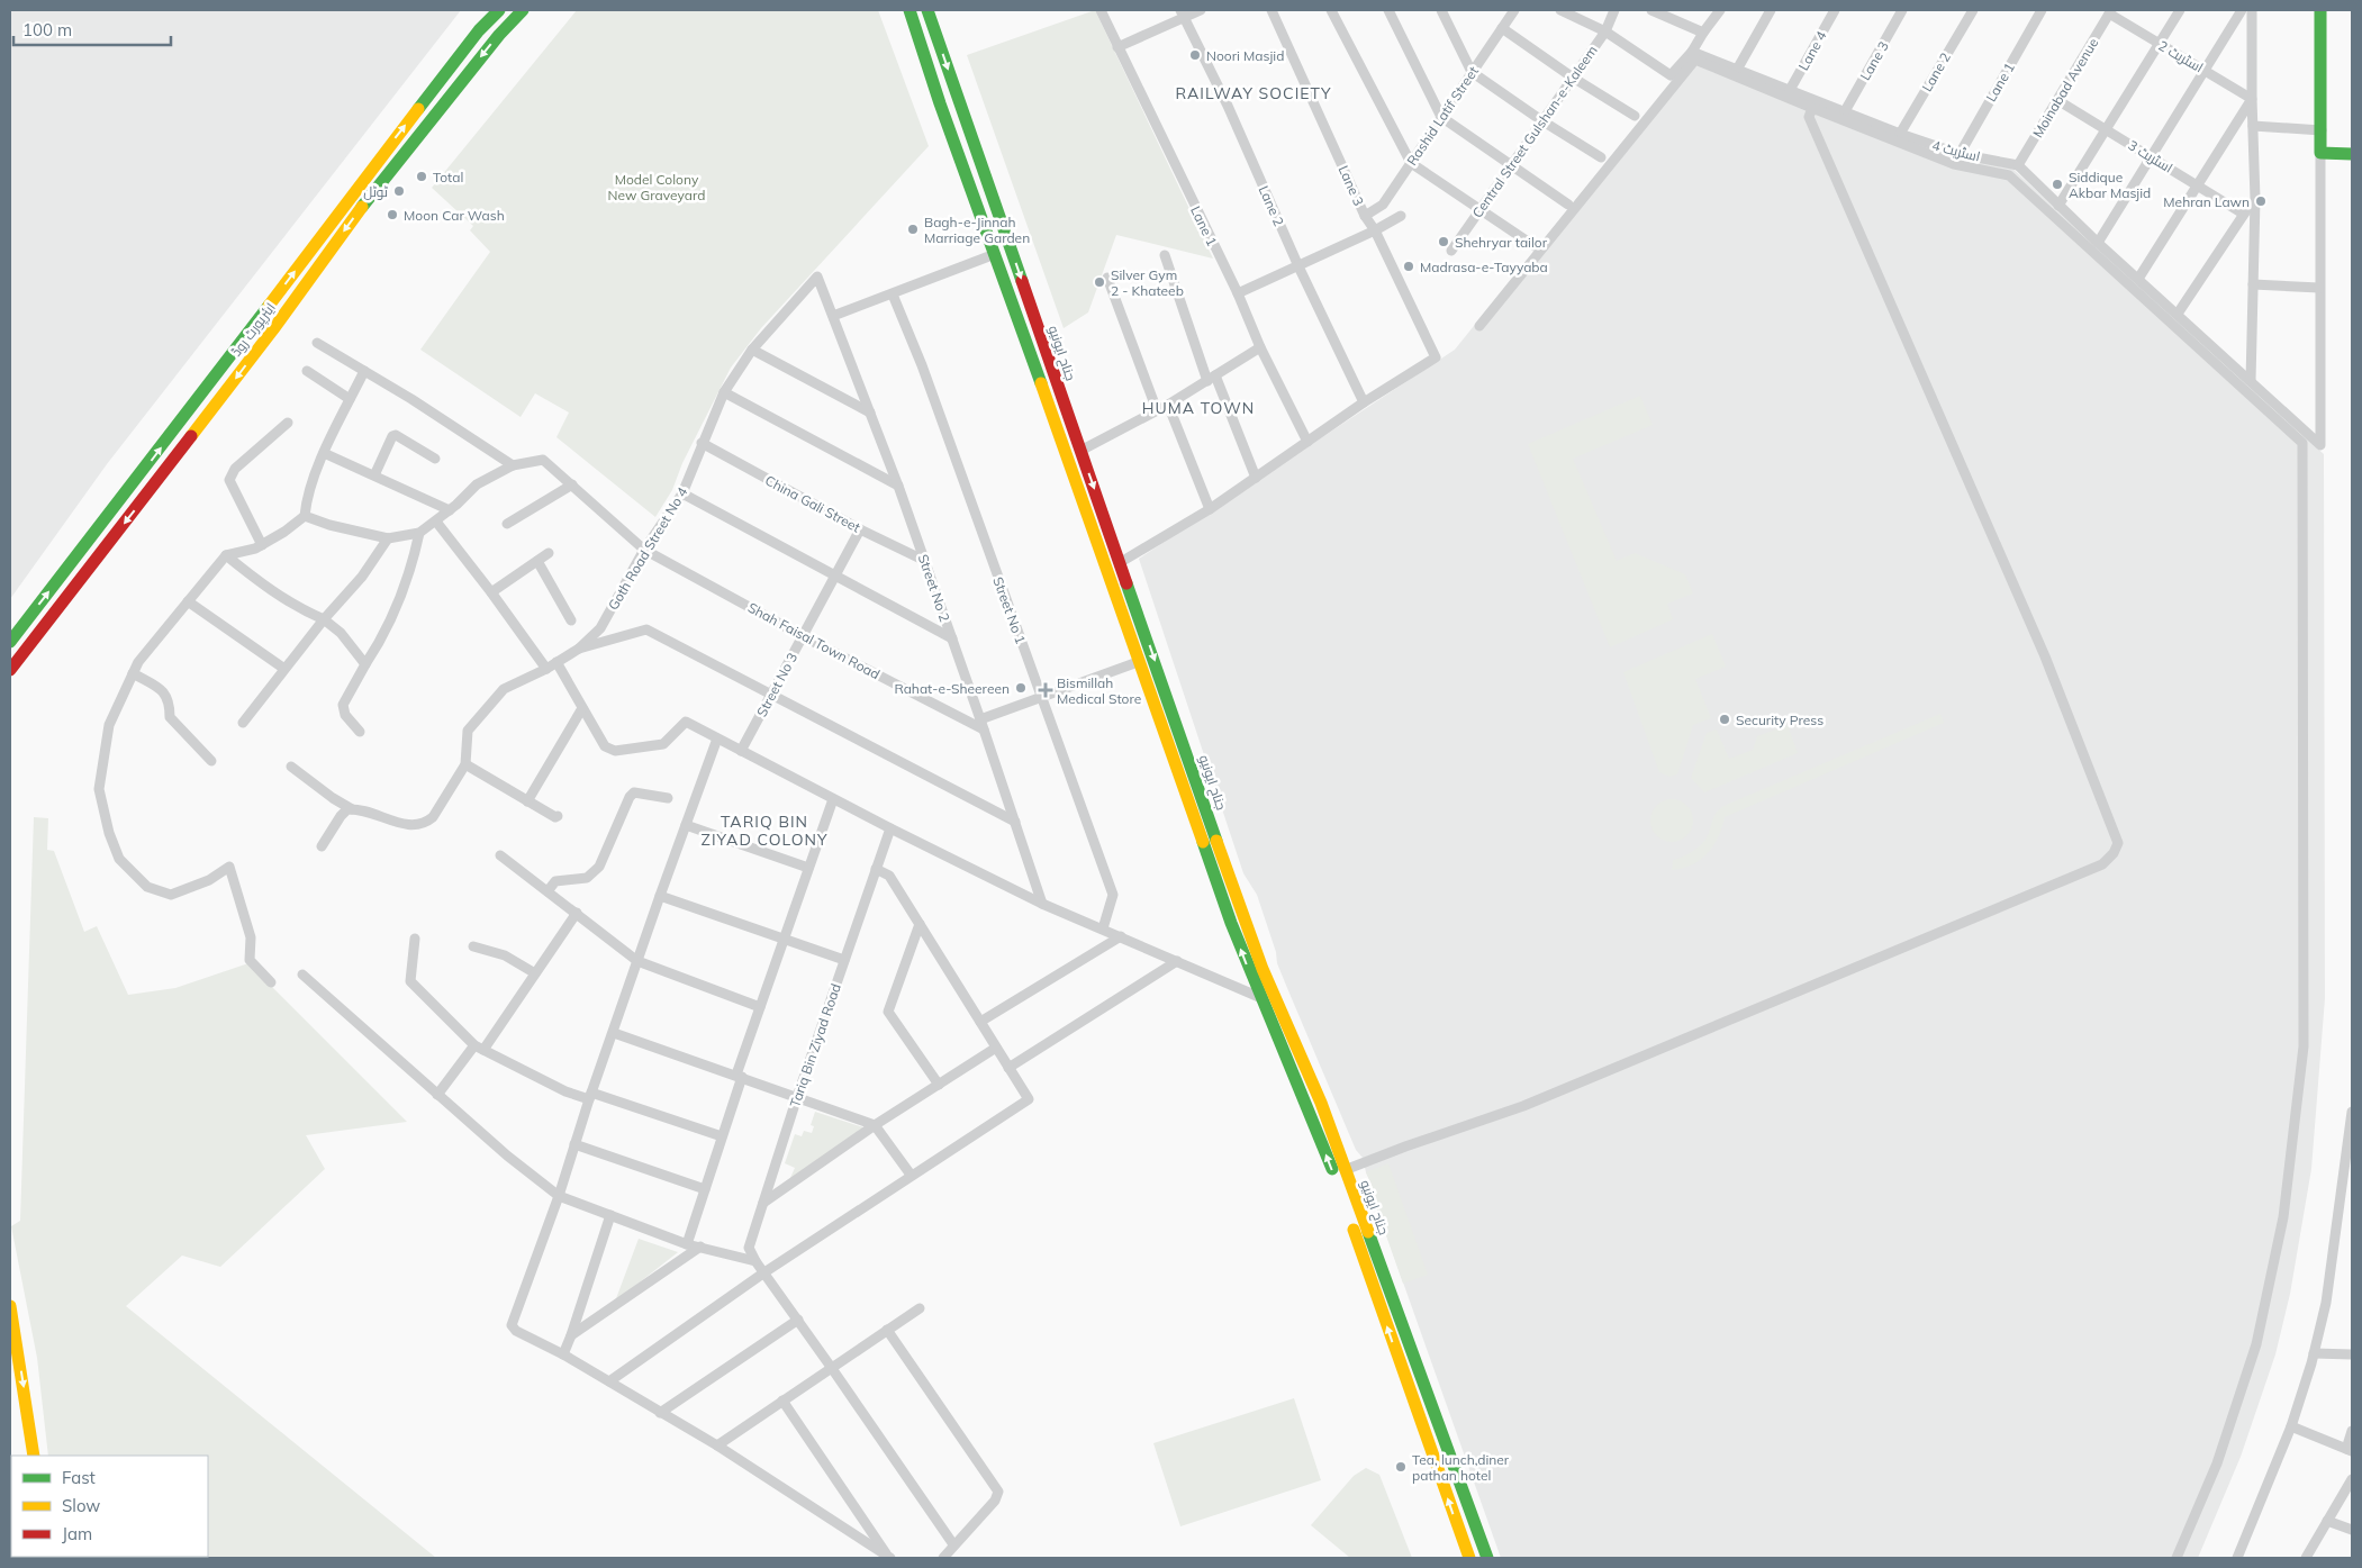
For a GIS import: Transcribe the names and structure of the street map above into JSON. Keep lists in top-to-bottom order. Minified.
{"streets":{"main road":["ایئرپورٹ روڈ","جناح ایونیو"],"street":["Lane 4","اسٹریٹ 2","Lane 3","Lane 2","Lane 1","Moinabad Avenue","Rashid Latif Street","Central Street Gulshan-e-Kaleem","اسٹریٹ 4","اسٹریٹ 3","China Gali Street","Goth Road Street No 4","Street No 2","Street No 1","Shah Faisal Town Road","Street No 3","Tariq Bin Ziyad Road"]},"crossings":[["Lane 4","اسٹریٹ 4"],["اسٹریٹ 2","Moinabad Avenue"],["Lane 3","Lane 2"],["Lane 3","Rashid Latif Street"],["Lane 3","اسٹریٹ 4"],["Lane 2","اسٹریٹ 4"],["Lane 1","اسٹریٹ 4"],["Moinabad Avenue","اسٹریٹ 4"],["Moinabad Avenue","اسٹریٹ 3"],["China Gali Street","Goth Road Street No 4"],["China Gali Street","Street No 2"],["China Gali Street","Street No 3"],["Goth Road Street No 4","Street No 2"],["Goth Road Street No 4","Shah Faisal Town Road"],["Street No 2","Shah Faisal Town Road"],["Shah Faisal Town Road","Street No 3"]],"districts":["RAILWAY SOCIETY","HUMA TOWN","TARIQ BIN ZIYAD COLONY"],"parks":["Model Colony New Graveyard"],"places":{"other":["Noori Masjid","Total","Siddique Akbar Masjid","ٹوٹل","Mehran Lawn","Moon Car Wash","Bagh-e-Jinnah Marriage Garden","Shehryar tailor","Madrasa-e-Tayyaba","Silver Gym 2 - Khateeb","Rahat-e-Sheereen","Security Press","Tea, lunch,diner pathan hotel"],"health":["Bismillah Medical Store"]},"legend":["Fast","Slow","Jam"],"scale_bar":"100 m"}
